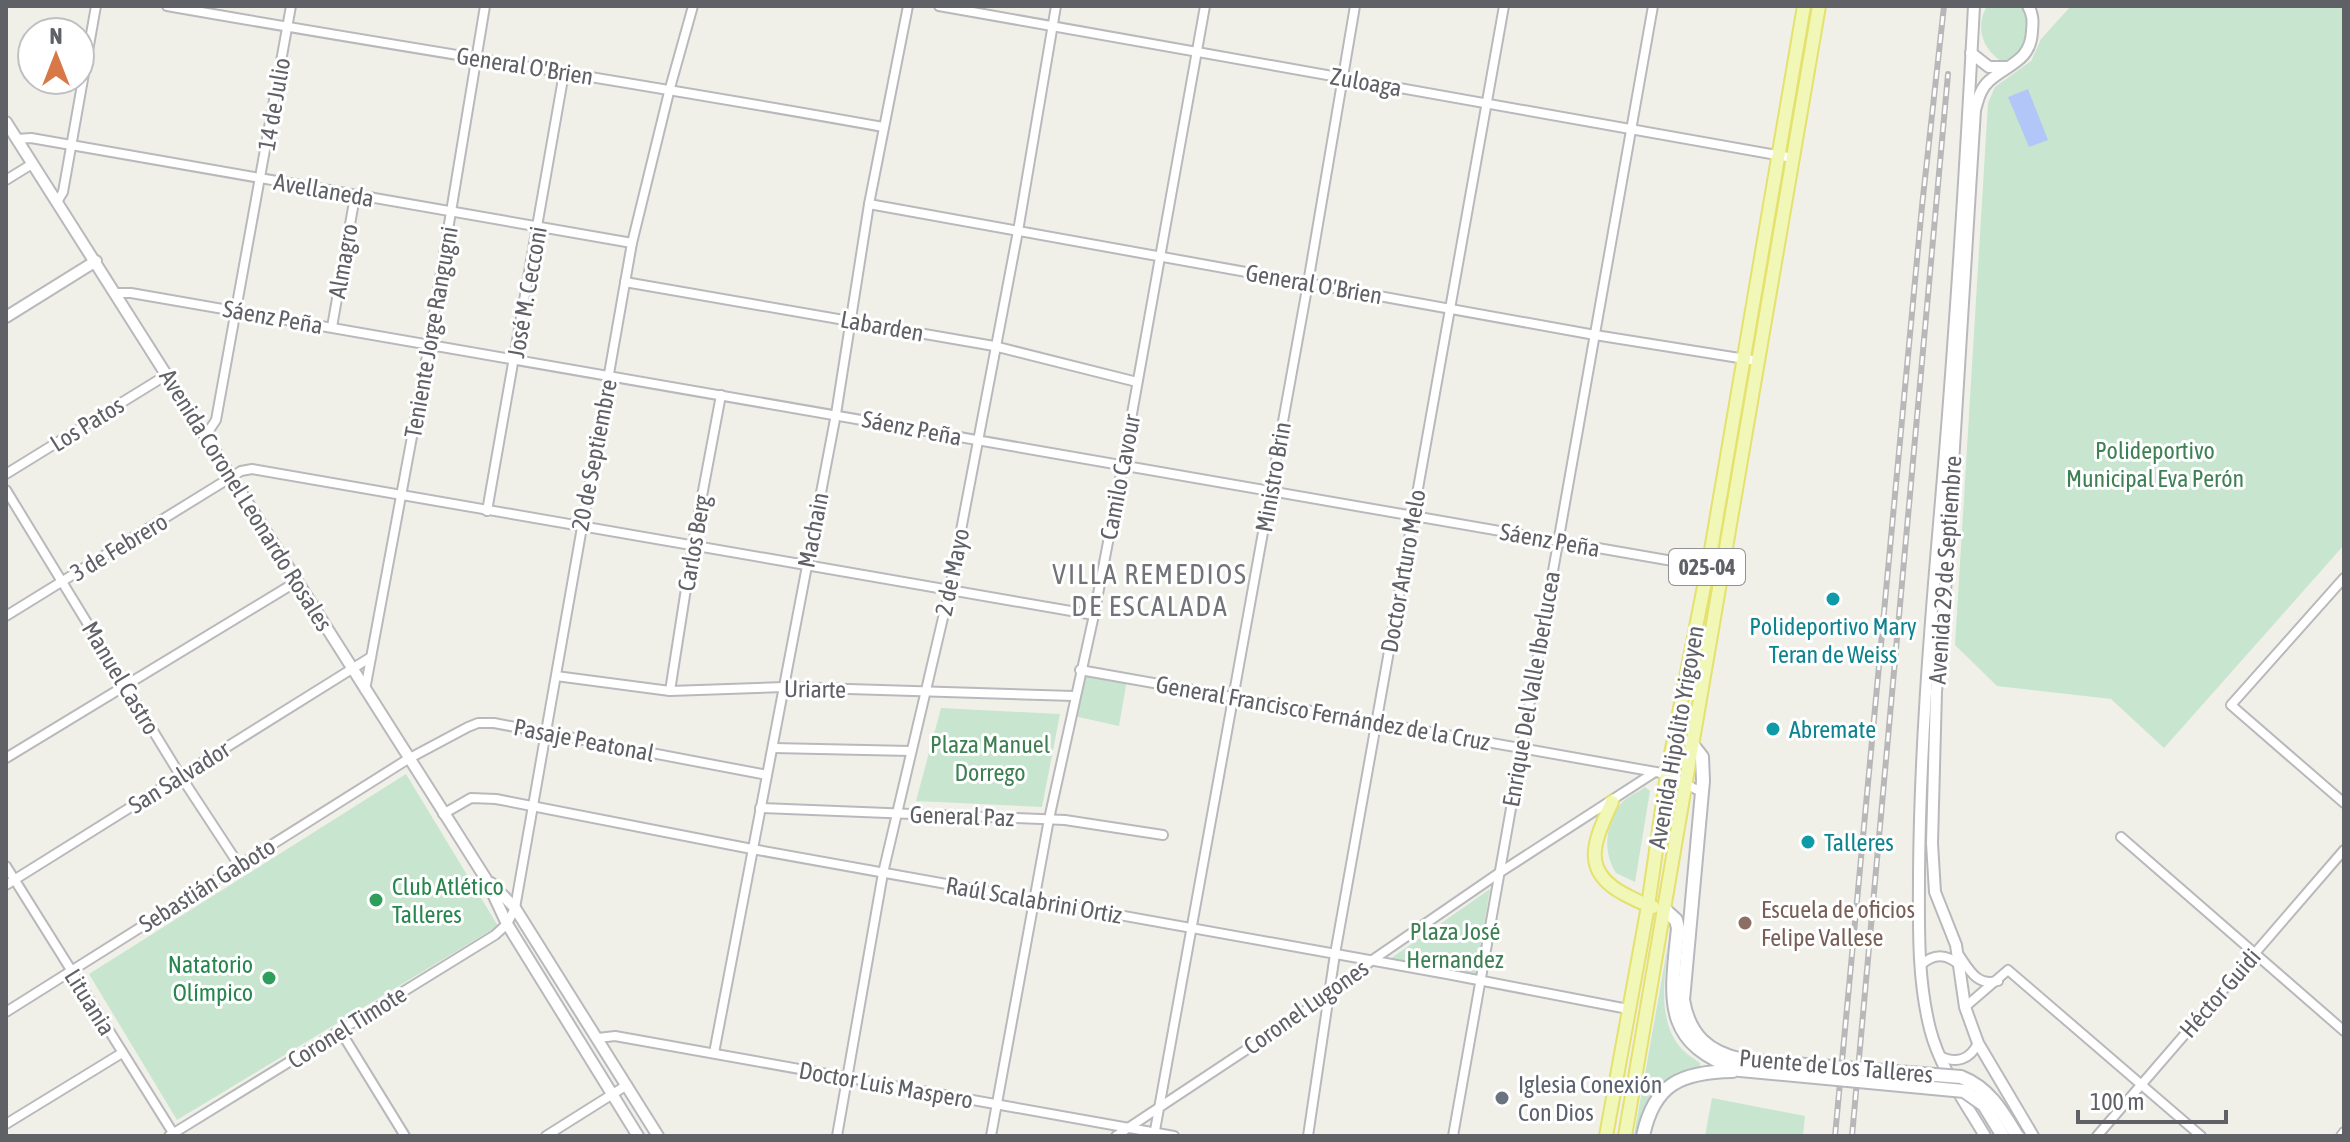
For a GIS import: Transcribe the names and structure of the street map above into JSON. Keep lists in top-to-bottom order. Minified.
{"streets":{"main road":["025-04","Avenida Hipólito Yrigoyen","Puente de Los Talleres"],"street":["General O'Brien","Zuloaga","14 de Julio","Avellaneda","Almagro","José M. Cecconi","Sáenz Peña","Labarden","Teniente Jorge Rangugni","Los Patos","20 de Septiembre","Camilo Cavour","Ministro Brin","Avenida Coronel Leonardo Rosales","Machain","Carlos Berg","3 de Febrero","Avenida 29 de Septiembre","Doctor Arturo Melo","2 de Mayo","Manuel Castro","Uriarte","Enrique Del Valle Iberlucea","General Francisco Fernández de la Cruz","Pasaje Peatonal","San Salvador","General Paz","Sebastián Gaboto","Raúl Scalabrini Ortiz","Héctor Guidi","Lituania","Coronel Lugones","Coronel Timote","Doctor Luis Maspero"]},"crossings":[["General O'Brien","14 de Julio"],["General O'Brien","José M. Cecconi"],["General O'Brien","Teniente Jorge Rangugni"],["General O'Brien","20 de Septiembre"],["General O'Brien","Camilo Cavour"],["General O'Brien","Ministro Brin"],["General O'Brien","Machain"],["General O'Brien","Doctor Arturo Melo"],["General O'Brien","2 de Mayo"],["General O'Brien","Enrique Del Valle Iberlucea"],["General O'Brien","Avenida Hipólito Yrigoyen"],["Zuloaga","Camilo Cavour"],["Zuloaga","Ministro Brin"],["Zuloaga","Doctor Arturo Melo"],["Zuloaga","2 de Mayo"],["Zuloaga","Enrique Del Valle Iberlucea"],["Zuloaga","Avenida Hipólito Yrigoyen"],["14 de Julio","Avellaneda"],["14 de Julio","Sáenz Peña"],["14 de Julio","Avenida Coronel Leonardo Rosales"],["Avellaneda","Almagro"],["Avellaneda","José M. Cecconi"],["Avellaneda","Teniente Jorge Rangugni"],["Avellaneda","20 de Septiembre"],["Avellaneda","Avenida Coronel Leonardo Rosales"],["Almagro","Sáenz Peña"],["José M. Cecconi","Sáenz Peña"],["Sáenz Peña","Teniente Jorge Rangugni"],["Sáenz Peña","20 de Septiembre"],["Sáenz Peña","Camilo Cavour"],["Sáenz Peña","Ministro Brin"],["Sáenz Peña","Avenida Coronel Leonardo Rosales"],["Sáenz Peña","Machain"],["Sáenz Peña","Carlos Berg"],["Sáenz Peña","Doctor Arturo Melo"],["Sáenz Peña","2 de Mayo"],["Sáenz Peña","Enrique Del Valle Iberlucea"],["Sáenz Peña","Avenida Hipólito Yrigoyen"],["Labarden","20 de Septiembre"],["Labarden","Camilo Cavour"],["Labarden","Machain"],["Labarden","2 de Mayo"],["Teniente Jorge Rangugni","Avenida Coronel Leonardo Rosales"],["Los Patos","Avenida Coronel Leonardo Rosales"],["20 de Septiembre","Avenida Coronel Leonardo Rosales"],["20 de Septiembre","Uriarte"],["20 de Septiembre","Pasaje Peatonal"],["20 de Septiembre","Raúl Scalabrini Ortiz"],["20 de Septiembre","Coronel Timote"],["Camilo Cavour","Uriarte"],["Camilo Cavour","General Francisco Fernández de la Cruz"],["Camilo Cavour","General Paz"],["Camilo Cavour","Raúl Scalabrini Ortiz"],["Camilo Cavour","Doctor Luis Maspero"],["Ministro Brin","General Francisco Fernández de la Cruz"],["Ministro Brin","Raúl Scalabrini Ortiz"],["Ministro Brin","Coronel Lugones"],["Ministro Brin","Doctor Luis Maspero"],["Avenida Coronel Leonardo Rosales","3 de Febrero"],["Avenida Coronel Leonardo Rosales","Pasaje Peatonal"],["Avenida Coronel Leonardo Rosales","San Salvador"],["Avenida Coronel Leonardo Rosales","Sebastián Gaboto"],["Avenida Coronel Leonardo Rosales","Raúl Scalabrini Ortiz"],["Avenida Coronel Leonardo Rosales","Coronel Timote"],["Avenida Coronel Leonardo Rosales","Doctor Luis Maspero"],["Machain","Uriarte"],["Machain","Pasaje Peatonal"],["Machain","General Paz"],["Machain","Raúl Scalabrini Ortiz"],["Machain","Doctor Luis Maspero"],["Carlos Berg","Uriarte"],["3 de Febrero","Manuel Castro"],["Doctor Arturo Melo","General Francisco Fernández de la Cruz"],["Doctor Arturo Melo","Raúl Scalabrini Ortiz"],["Doctor Arturo Melo","Coronel Lugones"],["2 de Mayo","Uriarte"],["2 de Mayo","General Paz"],["2 de Mayo","Raúl Scalabrini Ortiz"],["2 de Mayo","Doctor Luis Maspero"],["Manuel Castro","San Salvador"],["Manuel Castro","Sebastián Gaboto"],["Enrique Del Valle Iberlucea","General Francisco Fernández de la Cruz"],["Enrique Del Valle Iberlucea","Raúl Scalabrini Ortiz"],["Enrique Del Valle Iberlucea","Coronel Lugones"],["General Francisco Fernández de la Cruz","Avenida Hipólito Yrigoyen"],["General Francisco Fernández de la Cruz","Coronel Lugones"],["General Francisco Fernández de la Cruz","Puente de Los Talleres"],["Avenida Hipólito Yrigoyen","Raúl Scalabrini Ortiz"],["Avenida Hipólito Yrigoyen","Coronel Lugones"],["Avenida Hipólito Yrigoyen","Puente de Los Talleres"],["Pasaje Peatonal","Sebastián Gaboto"],["San Salvador","Lituania"],["Sebastián Gaboto","Lituania"],["Raúl Scalabrini Ortiz","Coronel Lugones"],["Lituania","Coronel Timote"],["Coronel Lugones","Doctor Luis Maspero"]],"districts":["VILLA REMEDIOS DE ESCALADA"],"parks":["Polideportivo Municipal Eva Perón","Plaza Manuel Dorrego","Plaza José Hernandez"],"places":["Polideportivo Mary Teran de Weiss","Abremate","Talleres","Club Atlético Talleres","Escuela de oficios Felipe Vallese","Natatorio Olímpico","Iglesia Conexión Con Dios"],"scale_bar":"100 m","north":"top"}
